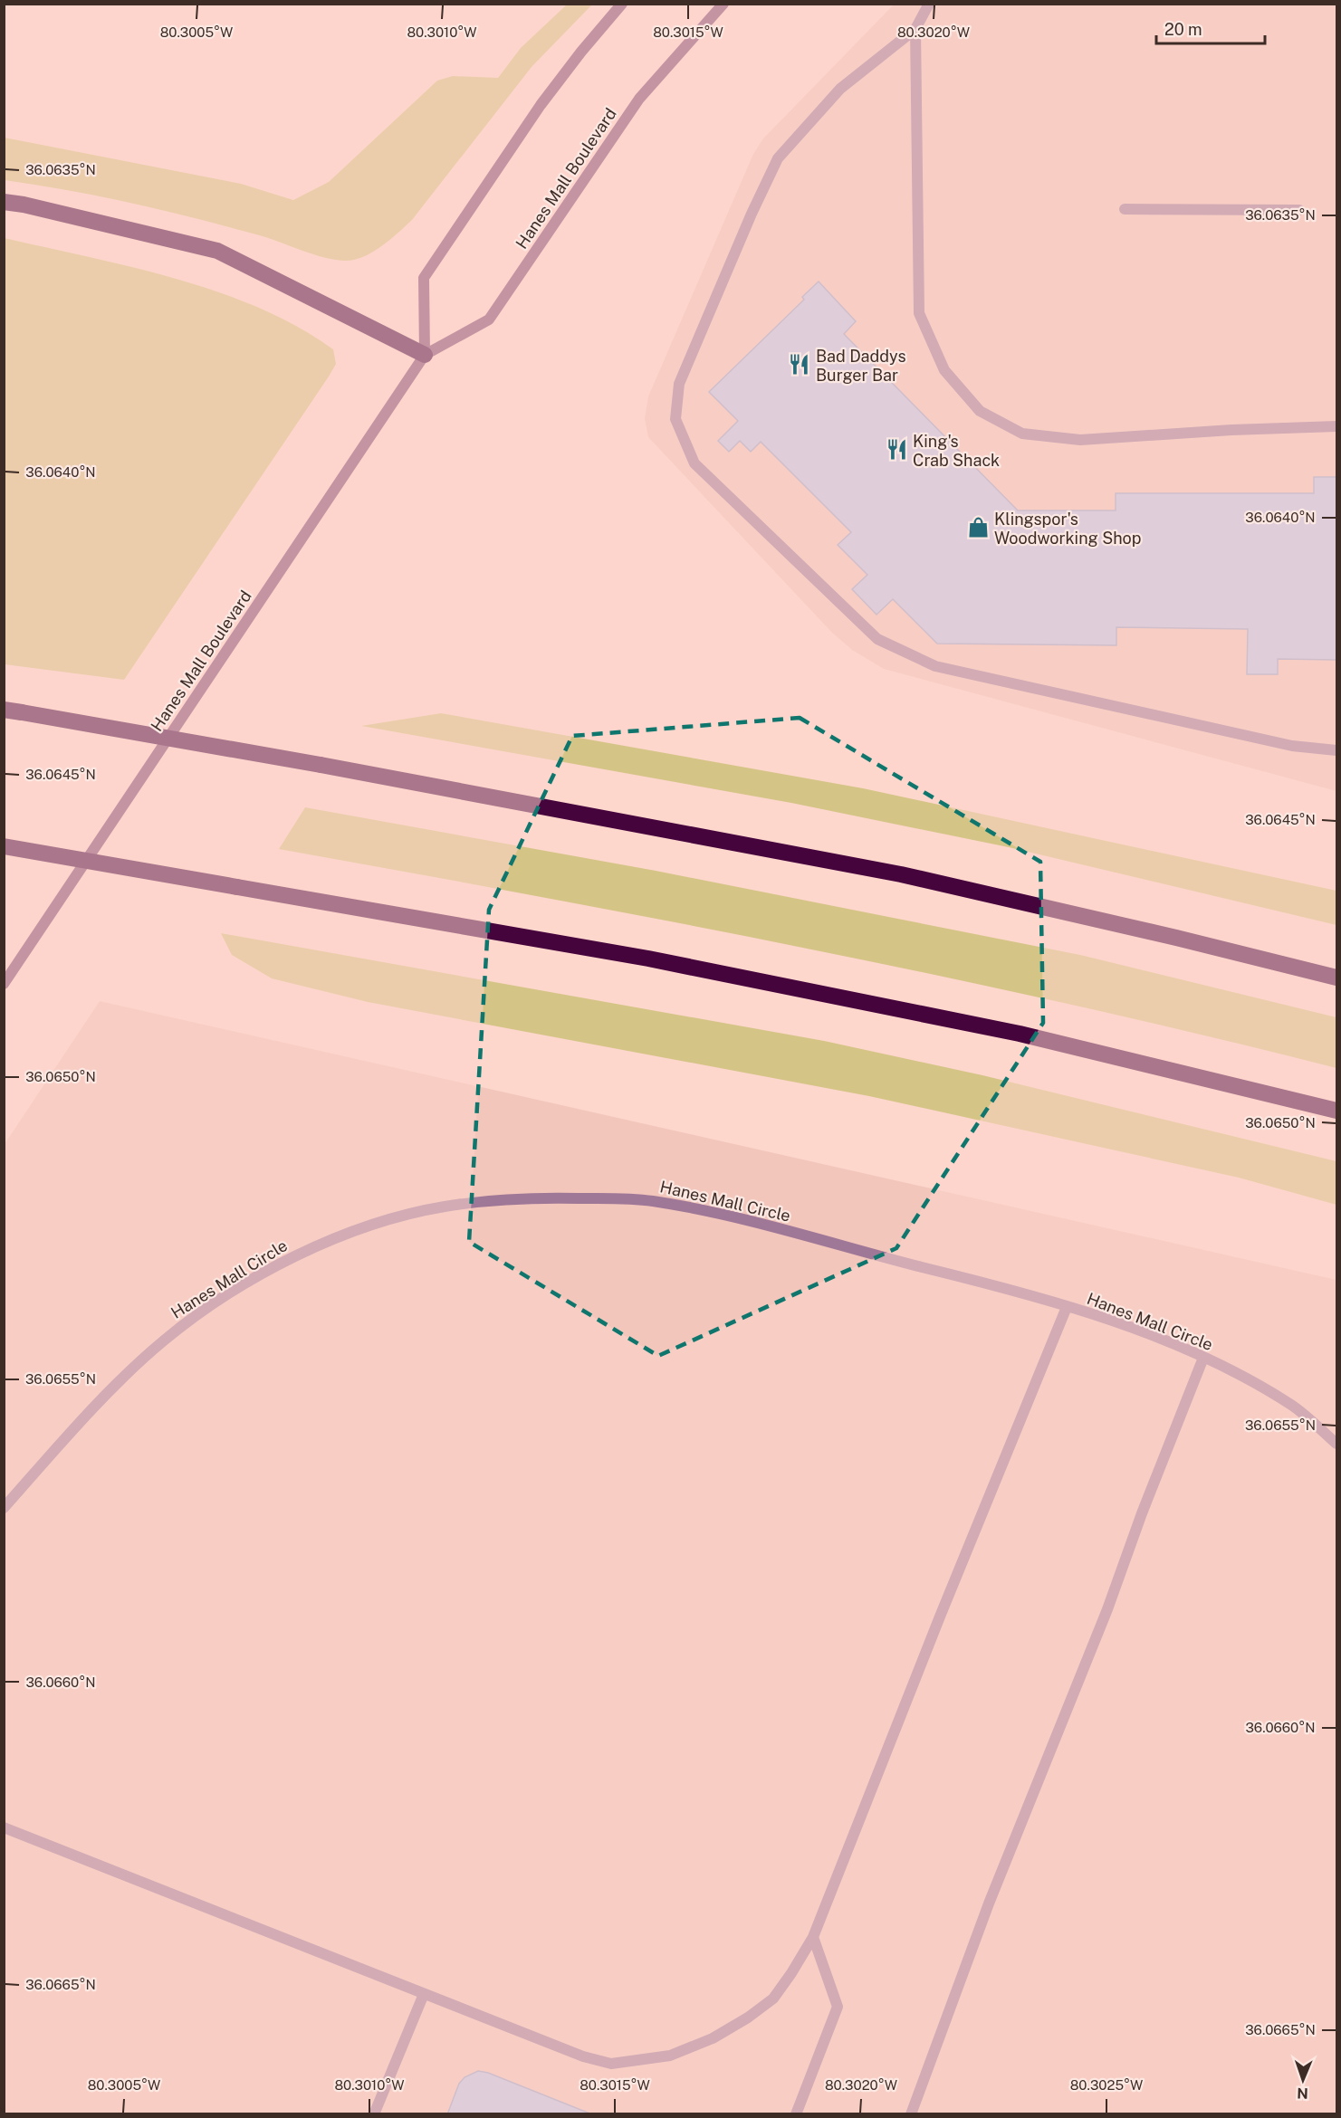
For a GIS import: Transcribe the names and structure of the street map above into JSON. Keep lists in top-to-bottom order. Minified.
{"streets":{"main road":["Hanes Mall Boulevard"],"lane":["Hanes Mall Circle"]},"places":{"restaurant":["Bad Daddys Burger Bar","King's Crab Shack"],"shop":["Klingspor's Woodworking Shop"]},"scale_bar":"20 m","north":"bottom","coordinates":["80.3005°W","80.3010°W","80.3015°W","80.3020°W","36.0635°N","36.0640°N","36.0645°N","36.0650°N","36.0655°N","36.0660°N","36.0665°N","80.3025°W"]}
